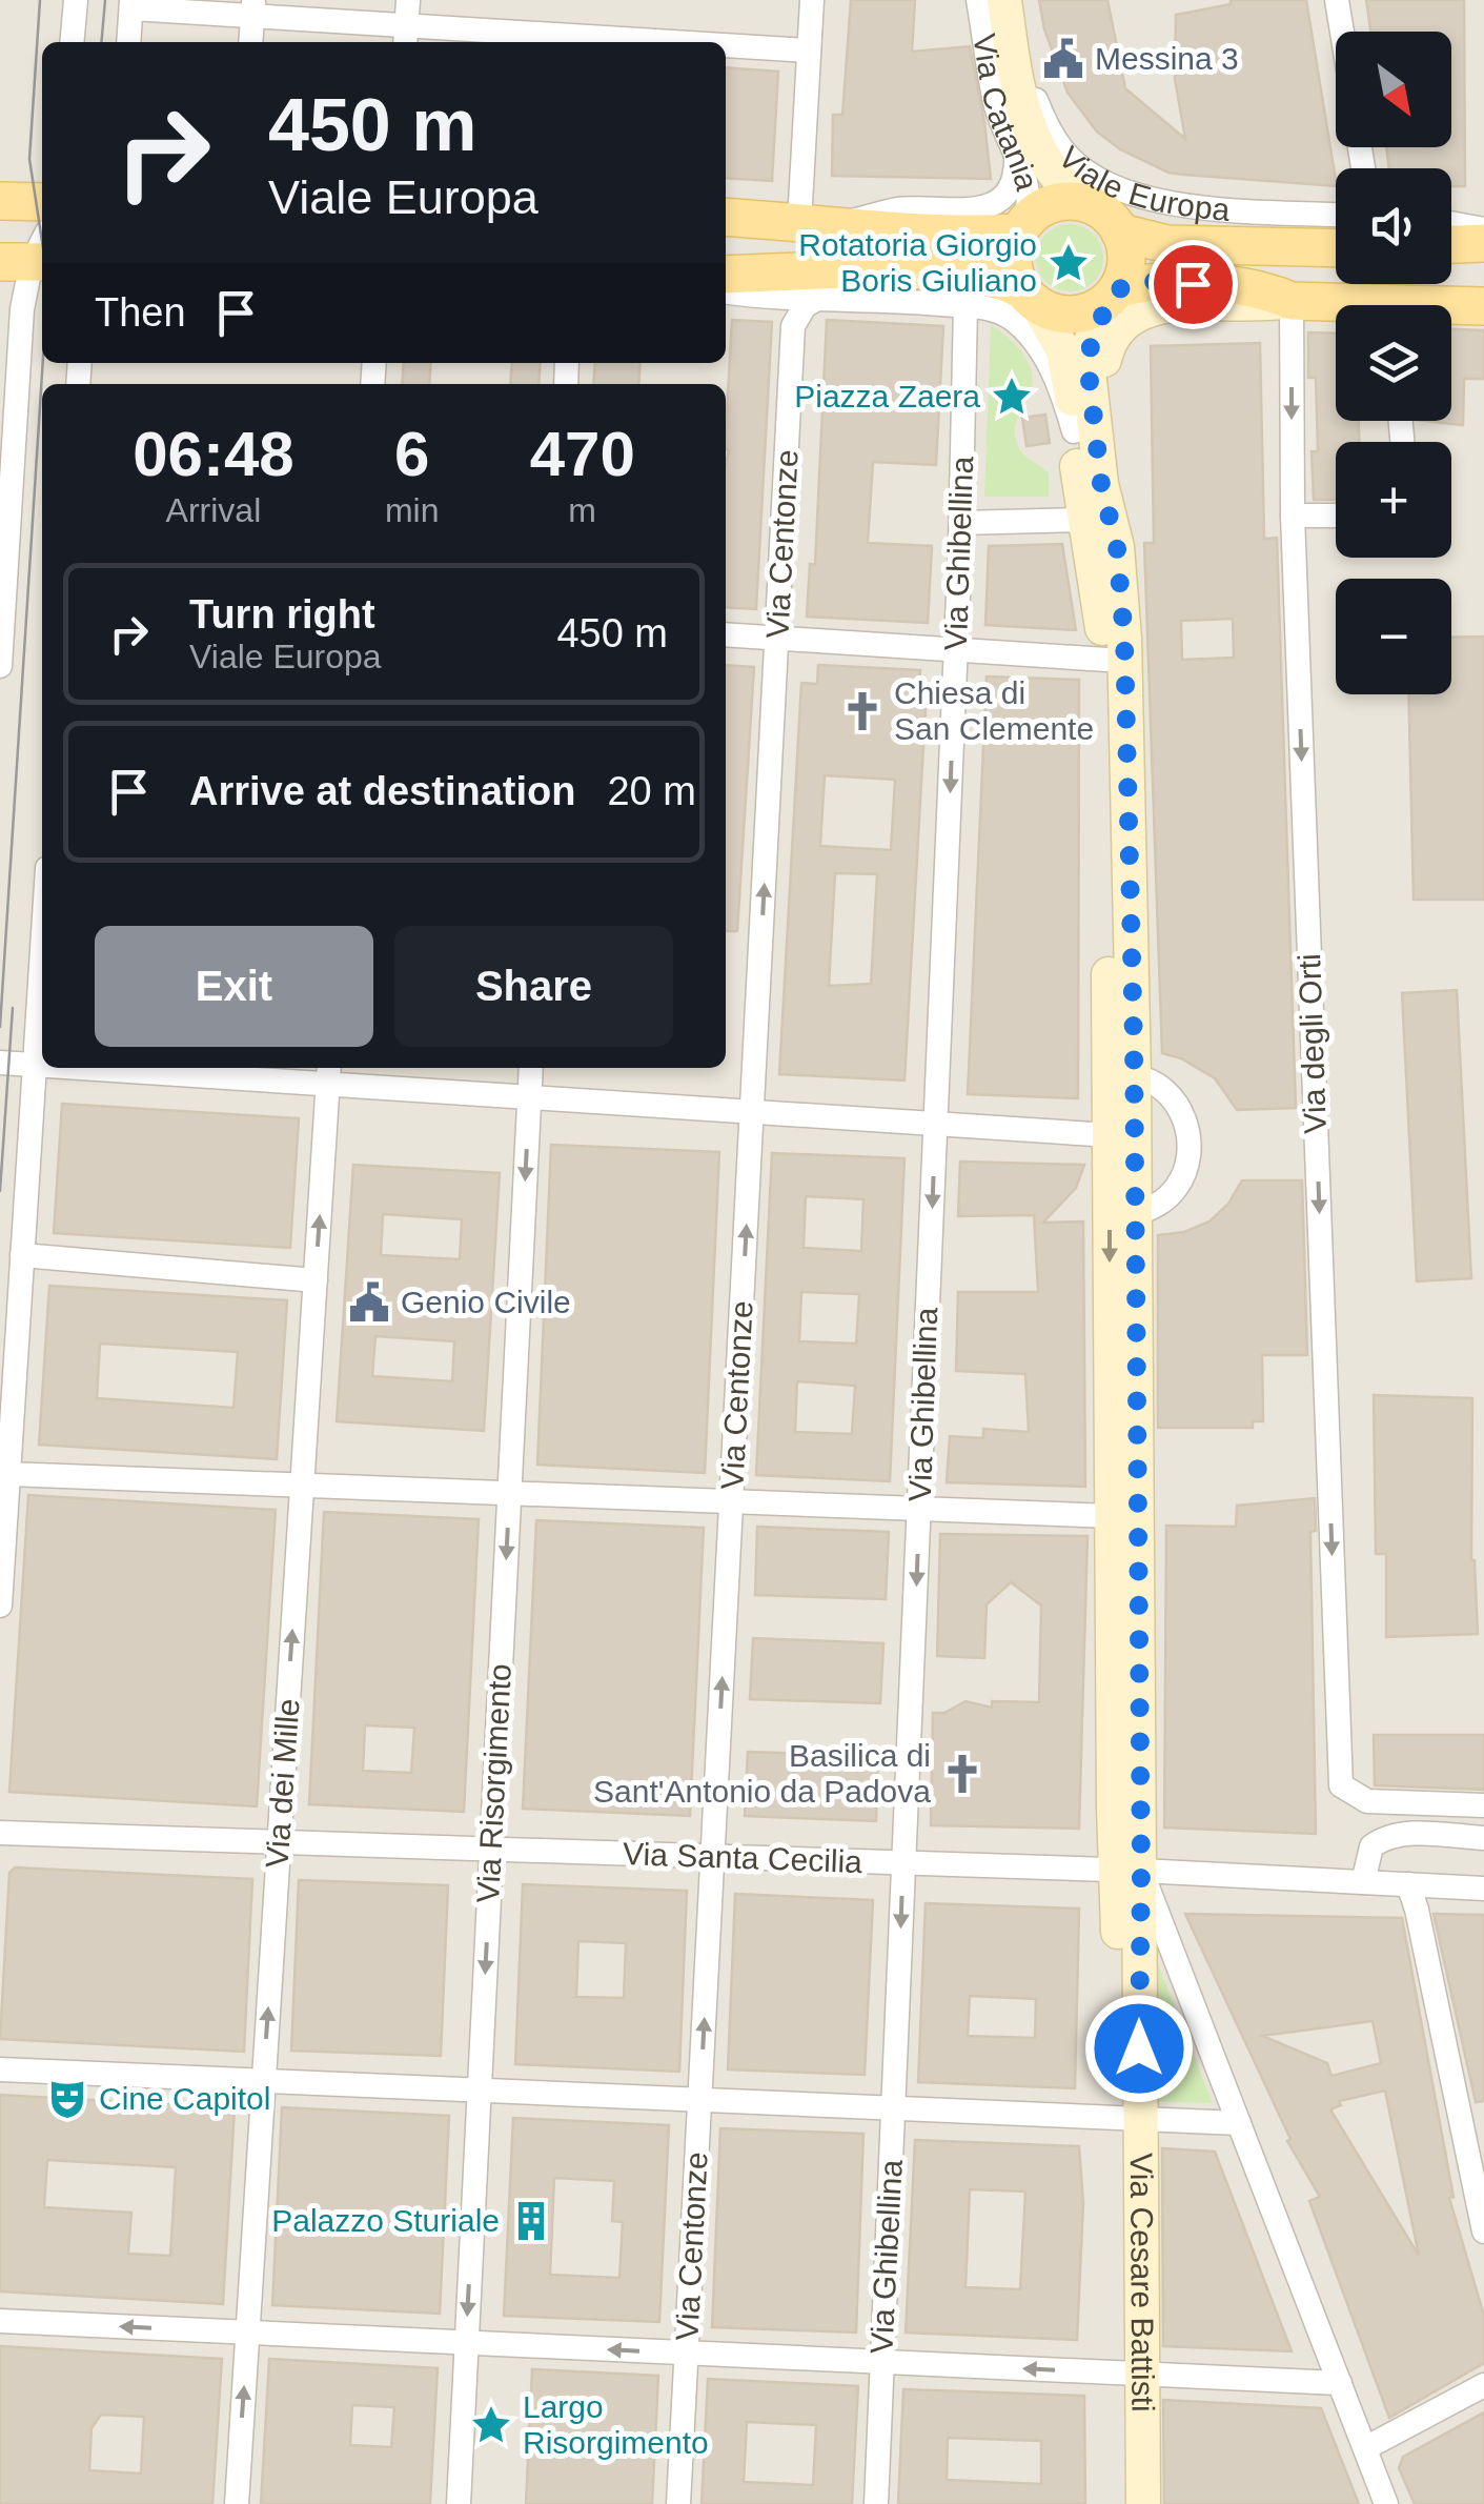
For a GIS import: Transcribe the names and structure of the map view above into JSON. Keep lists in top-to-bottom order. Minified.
{"streets":{"main road":["Via Catania","Viale Europa","Via Cesare Battisti"],"street":["Via Centonze","Via Ghibellina","Via degli Orti","Via dei Mille","Via Risorgimento","Via Santa Cecilia"]},"crossings":[["Via Catania","Viale Europa"],["Via Catania","Via Cesare Battisti"],["Viale Europa","Via Cesare Battisti"],["Via Centonze","Via Santa Cecilia"],["Via Ghibellina","Via Santa Cecilia"],["Via dei Mille","Via Santa Cecilia"],["Via Risorgimento","Via Santa Cecilia"],["Via Santa Cecilia","Via Cesare Battisti"]],"one_way":["Via Centonze","Via Ghibellina","Via degli Orti","Via dei Mille","Via Risorgimento"],"places":{"public building":["Messina 3","Genio Civile"],"place":["Rotatoria Giorgio Boris Giuliano","Piazza Zaera","Largo Risorgimento"],"church":["Chiesa di San Clemente","Basilica di Sant'Antonio da Padova"],"theatre":["Cine Capitol"],"building":["Palazzo Sturiale"]},"north":"bottom right","page":{"map_buttons":["+","−"],"turn":["450 m","Viale Europa"],"then":"Then","eta":["06:48","Arrival","6","min","470","m"],"list":[{"name":"Turn right","note":"Viale Europa","value":"450 m"},{"name":"Arrive at destination","value":"20 m"}],"buttons":["Exit","Share"]}}
